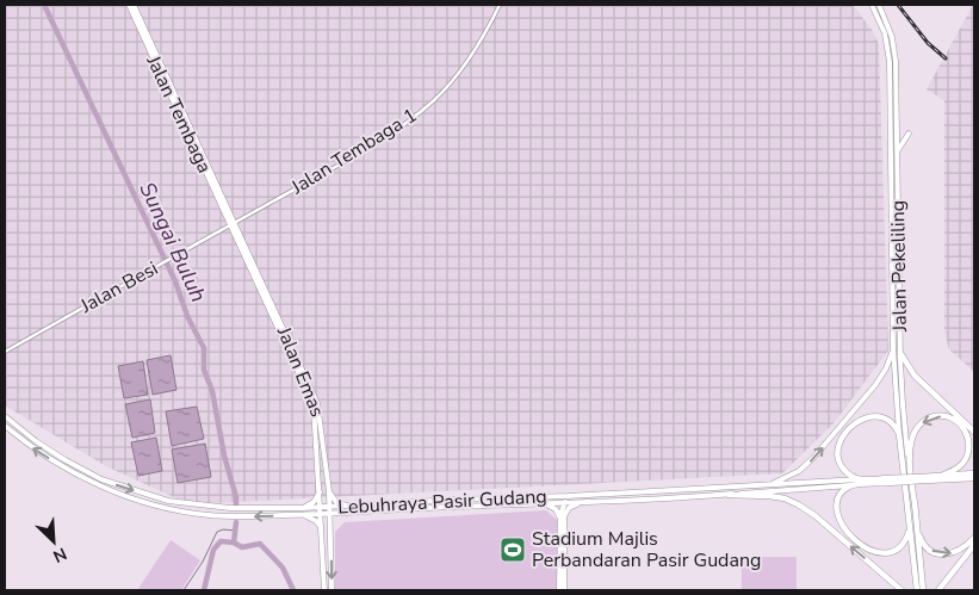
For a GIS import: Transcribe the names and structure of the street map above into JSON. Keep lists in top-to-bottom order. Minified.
{"streets":{"highway":["Jalan Pekeliling","Lebuhraya Pasir Gudang"],"main road":["Jalan Tembaga","Jalan Emas"],"street":["Jalan Tembaga 1","Jalan Besi"]},"crossings":[["Jalan Tembaga","Jalan Tembaga 1"],["Jalan Tembaga","Jalan Besi"],["Jalan Tembaga","Jalan Emas"],["Jalan Tembaga 1","Jalan Besi"],["Jalan Tembaga 1","Jalan Emas"],["Jalan Besi","Jalan Emas"],["Jalan Emas","Lebuhraya Pasir Gudang"]],"water":["Sungai Buluh"],"places":{"sports":["Stadium Majlis Perbandaran Pasir Gudang"]},"north":"bottom right"}
